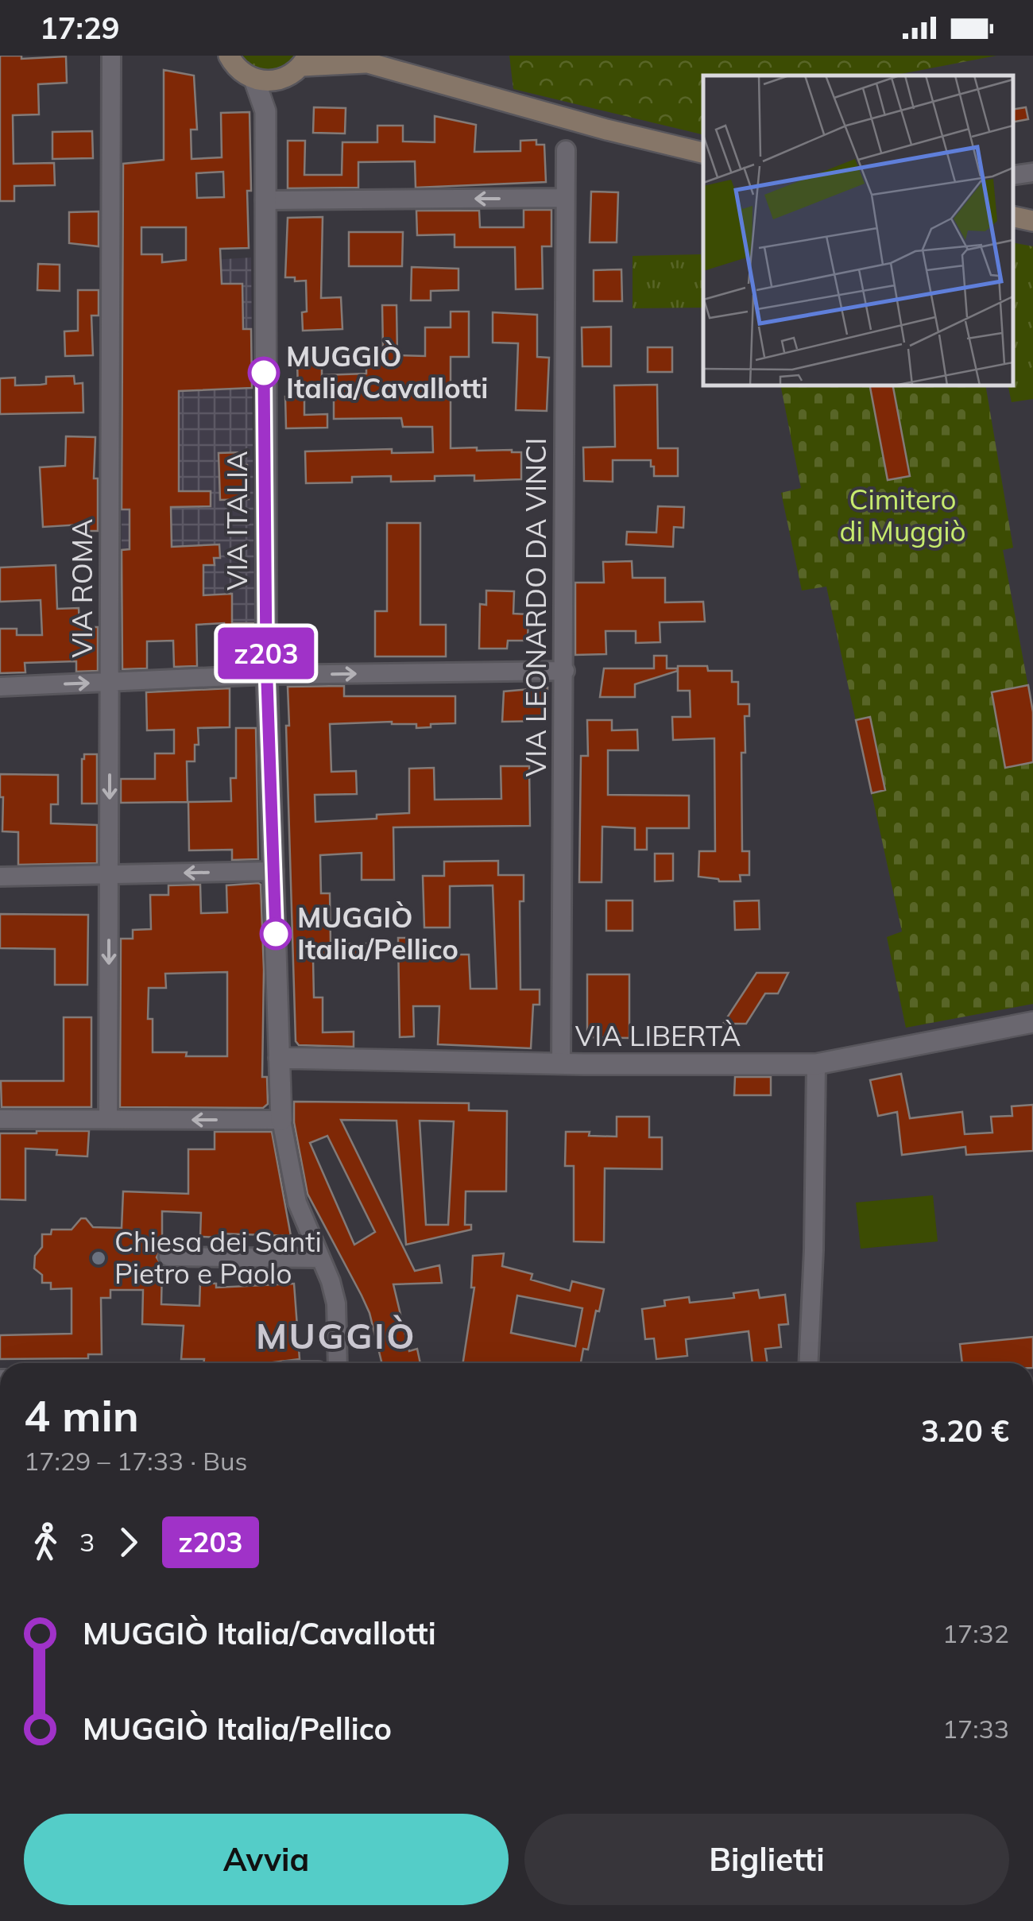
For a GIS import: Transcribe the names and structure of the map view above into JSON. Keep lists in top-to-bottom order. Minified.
{"streets":{"main road":["VIA ITALIA"],"street":["VIA ROMA","VIA LEONARDO DA VINCI","VIA LIBERTÀ"]},"crossings":[["VIA ITALIA","VIA LIBERTÀ"],["VIA LEONARDO DA VINCI","VIA LIBERTÀ"]],"one_way":["VIA ROMA"],"districts":["MUGGIÒ"],"parks":["Cimitero di Muggiò"],"places":["MUGGIÒ Italia/Cavallotti","MUGGIÒ Italia/Pellico","Chiesa dei Santi Pietro e Paolo"],"lines":["bus line z203"],"page":{"status":"17:29","on_map":"z203","heading":["4 min","17:29 – 17:33 · Bus","3.20 €"],"legs":["3","z203"],"list":[{"name":"MUGGIÒ Italia/Cavallotti","value":"17:32"},{"name":"MUGGIÒ Italia/Pellico","value":"17:33"}],"buttons":["Avvia","Biglietti"]}}
